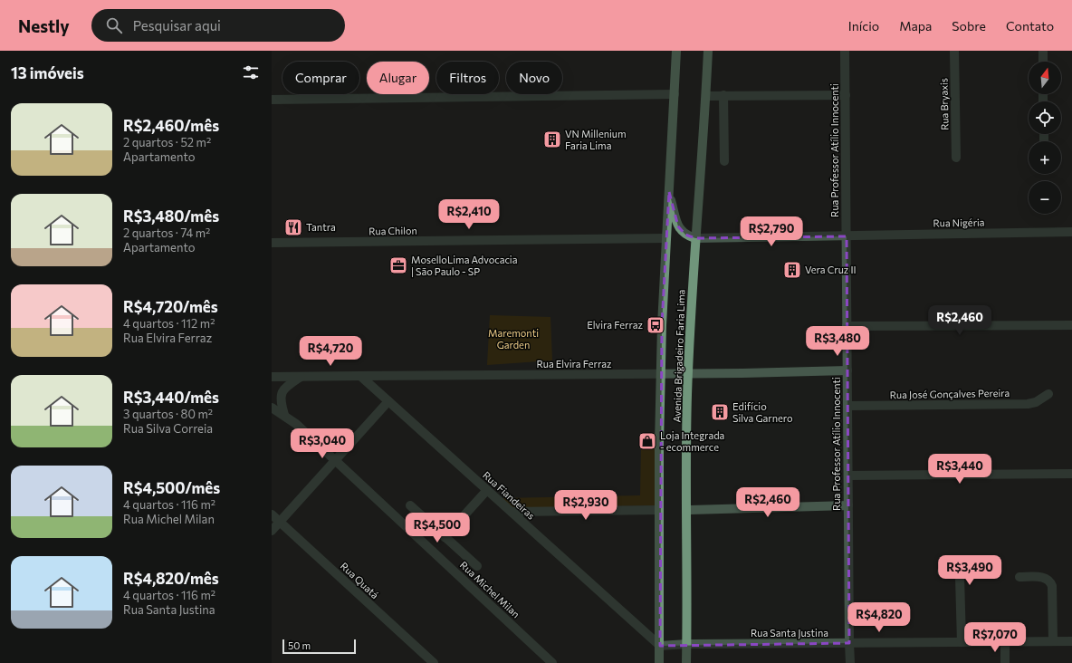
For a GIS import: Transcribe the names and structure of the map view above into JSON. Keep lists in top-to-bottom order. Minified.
{"streets":{"main road":["Avenida Brigadeiro Faria Lima"],"street":["Rua Bryaxis","Rua Professor Atílio Innocenti","Rua Nigéria","Rua Chilon","Rua Elvira Ferraz","Rua José Gonçalves Pereira","Rua Fiandeiras","Rua Quatá","Rua Michel Milan","Rua Santa Justina"]},"crossings":[["Rua Professor Atílio Innocenti","Rua Nigéria"],["Rua Professor Atílio Innocenti","Rua Elvira Ferraz"],["Rua Professor Atílio Innocenti","Rua José Gonçalves Pereira"],["Rua Professor Atílio Innocenti","Rua Santa Justina"],["Rua Chilon","Avenida Brigadeiro Faria Lima"],["Avenida Brigadeiro Faria Lima","Rua Elvira Ferraz"],["Avenida Brigadeiro Faria Lima","Rua Fiandeiras"],["Avenida Brigadeiro Faria Lima","Rua Santa Justina"],["Rua Elvira Ferraz","Rua Fiandeiras"],["Rua Fiandeiras","Rua Santa Justina"]],"parks":["Maremonti Garden"],"places":{"building":["VN Millenium Faria Lima","Vera Cruz II","Edifício Silva Garnero"],"restaurant":["Tantra"],"office":["MoselloLima Advocacia | São Paulo - SP"],"bus stop":["Elvira Ferraz"],"shop":["Loja Integrada - ecommerce"]},"scale_bar":"50 m","north":"top","page":{"header":"Nestly","search":"Pesquisar aqui","nav":["Início","Mapa","Sobre","Contato"],"heading":"13 imóveis","map_buttons":["+","−"],"chip":["Comprar","Alugar","Filtros","Novo"],"list":[{"name":"R$2,460/mês","note":"2 quartos · 52 m² · Apartamento"},{"name":"R$3,480/mês","note":"2 quartos · 74 m² · Apartamento"},{"name":"R$4,720/mês","note":"4 quartos · 112 m² · Rua Elvira Ferraz"},{"name":"R$3,440/mês","note":"3 quartos · 80 m² · Rua Silva Correia"},{"name":"R$4,500/mês","note":"4 quartos · 116 m² · Rua Michel Milan"},{"name":"R$4,820/mês","note":"4 quartos · 116 m² · Rua Santa Justina"}],"price":["R$2,410","R$2,790","R$2,460","R$3,480","R$4,720","R$3,040","R$3,440","R$2,460","R$2,930","R$4,500","R$3,490","R$4,820","R$7,070"],"scale":"50 m"}}
